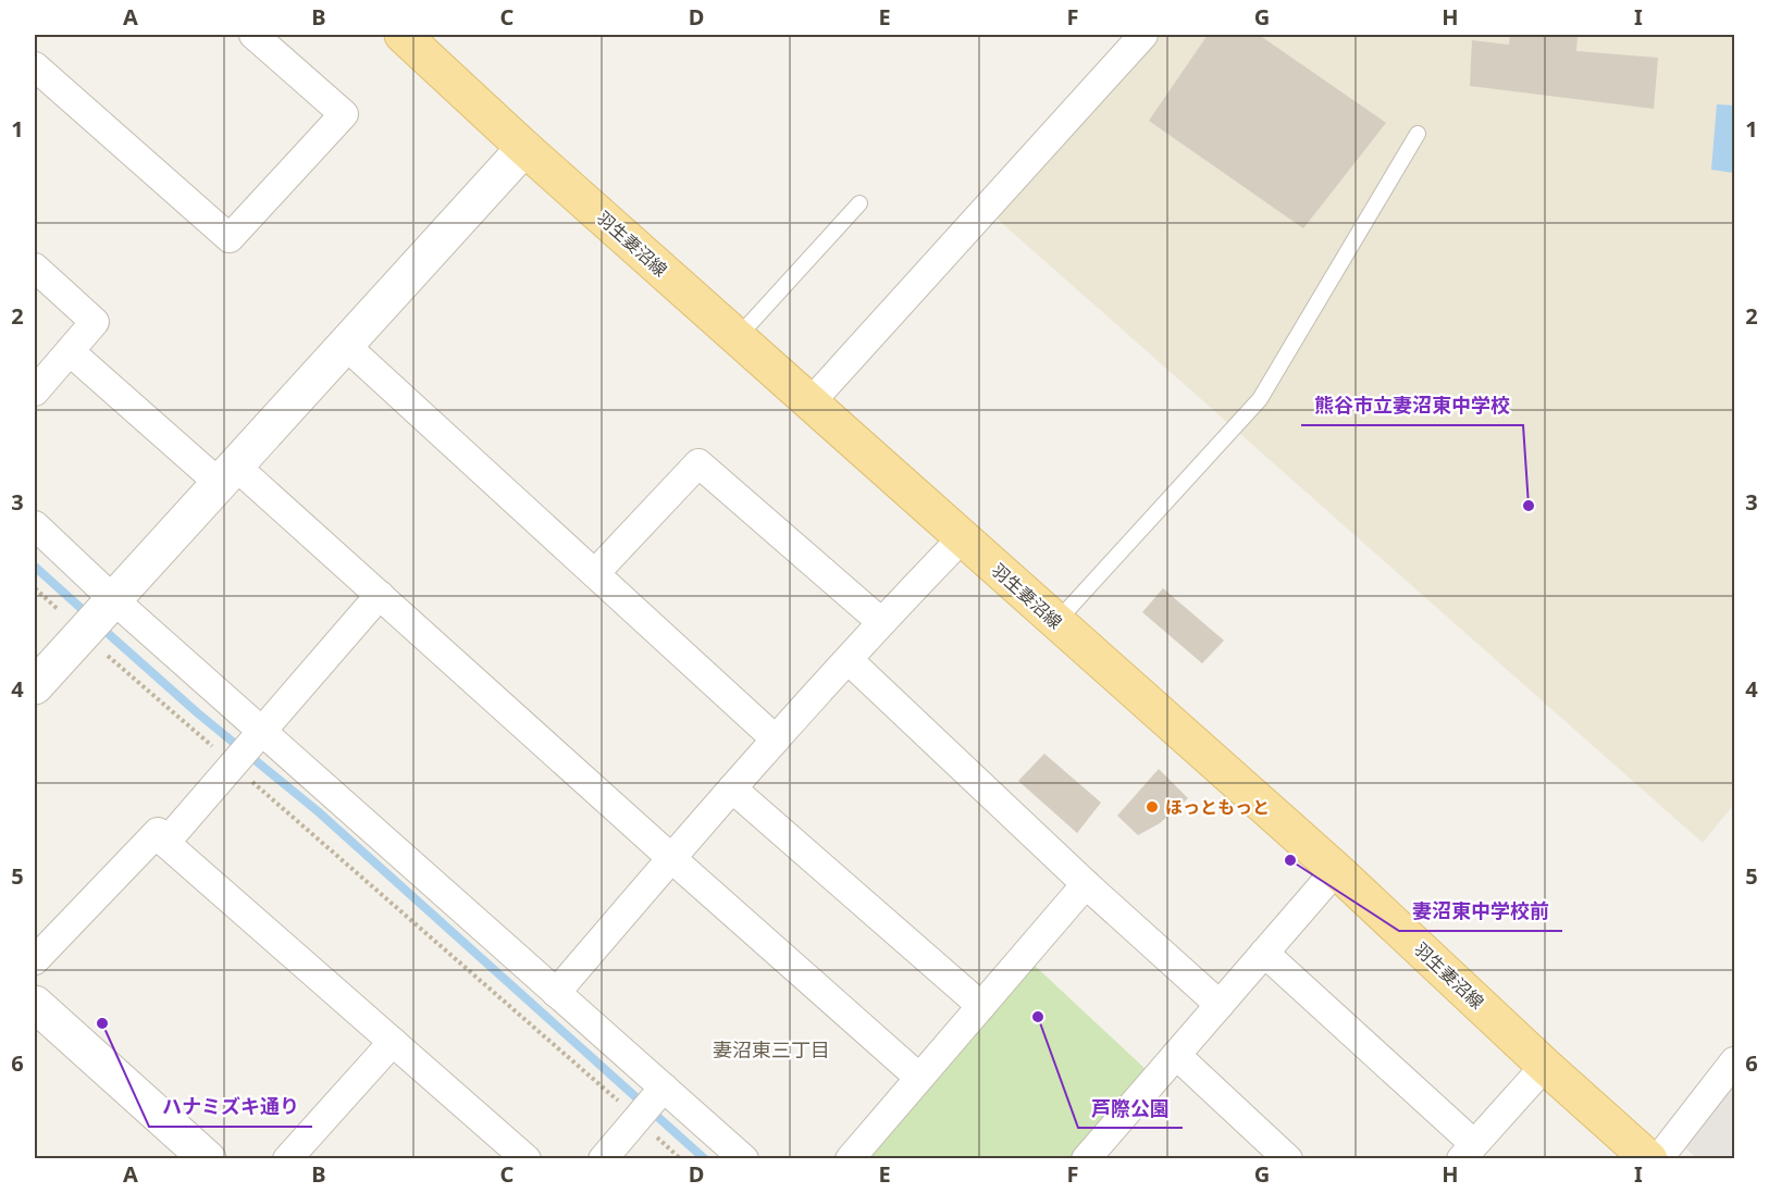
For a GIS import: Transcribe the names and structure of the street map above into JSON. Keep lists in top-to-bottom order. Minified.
{"streets":{"main road":["羽生妻沼線"]},"districts":["妻沼東三丁目"],"places":["熊谷市立妻沼東中学校","ほっともっと","妻沼東中学校前","芦際公園","ハナミズキ通り"],"grid":{"columns":["A","B","C","D","E","F","G","H","I"],"rows":["1","2","3","4","5","6"]}}
